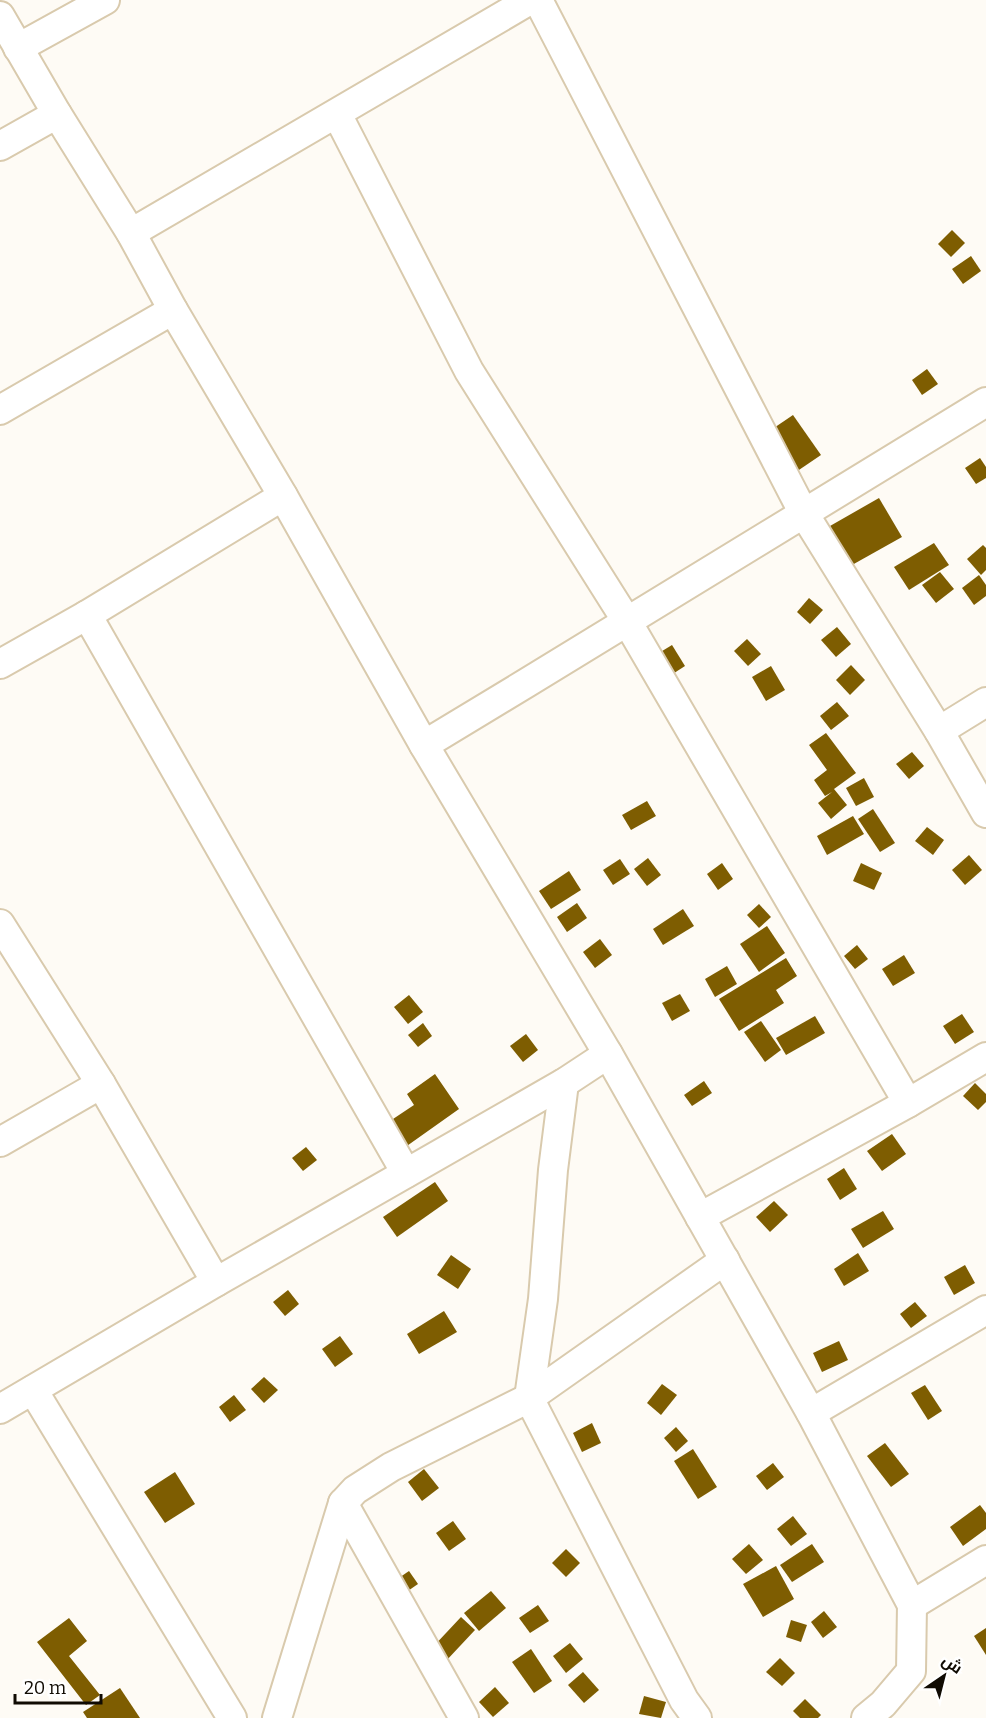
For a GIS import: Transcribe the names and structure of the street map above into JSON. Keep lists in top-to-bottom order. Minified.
{"scale_bar":"20 m","north":"top right"}
